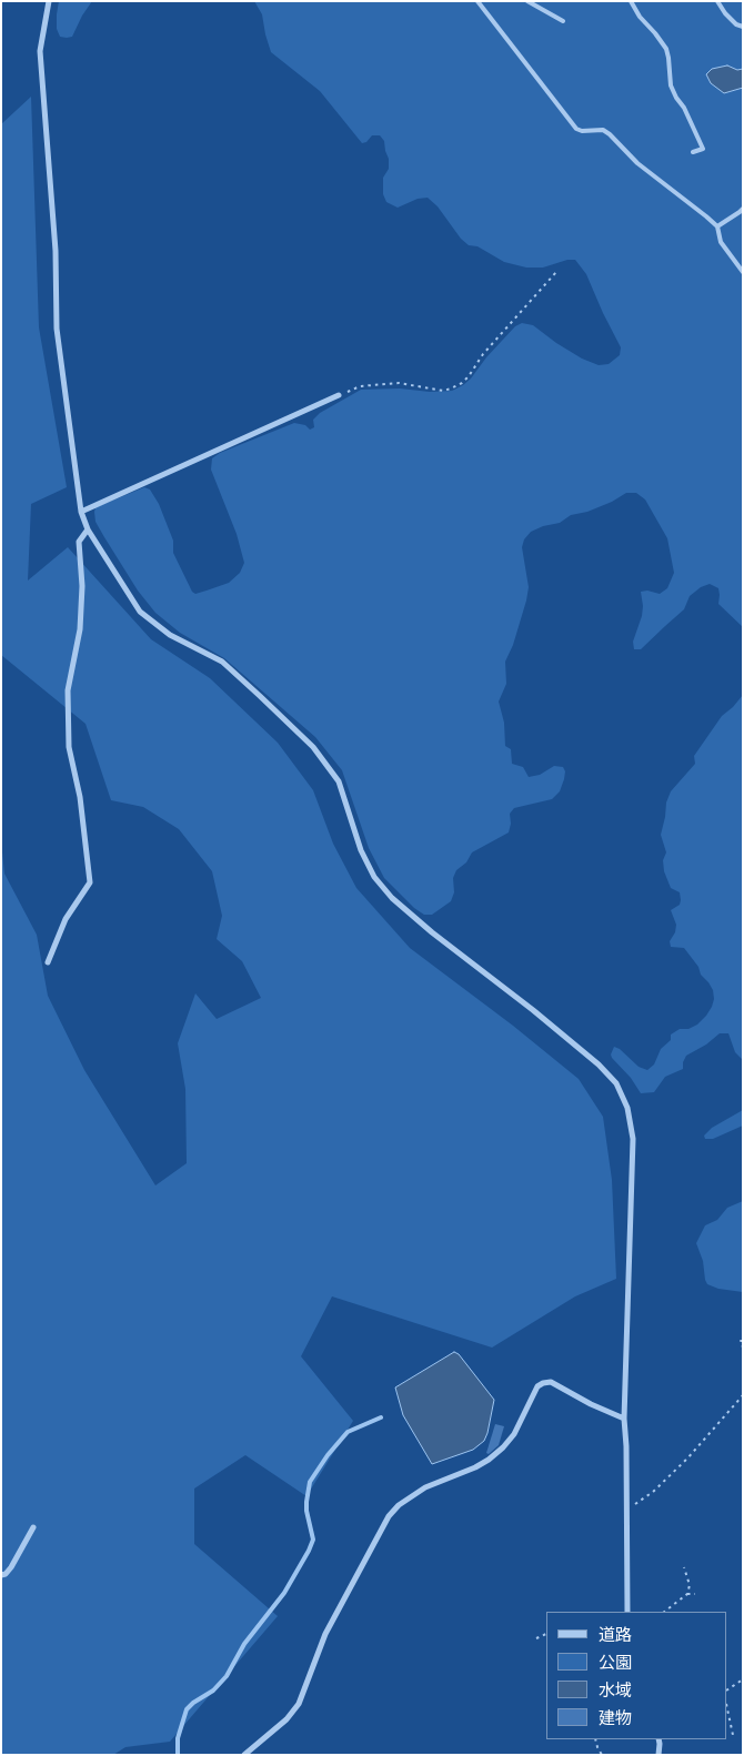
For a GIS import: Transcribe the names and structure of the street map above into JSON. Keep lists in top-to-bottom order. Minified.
{"legend":["道路","公園","水域","建物"]}
